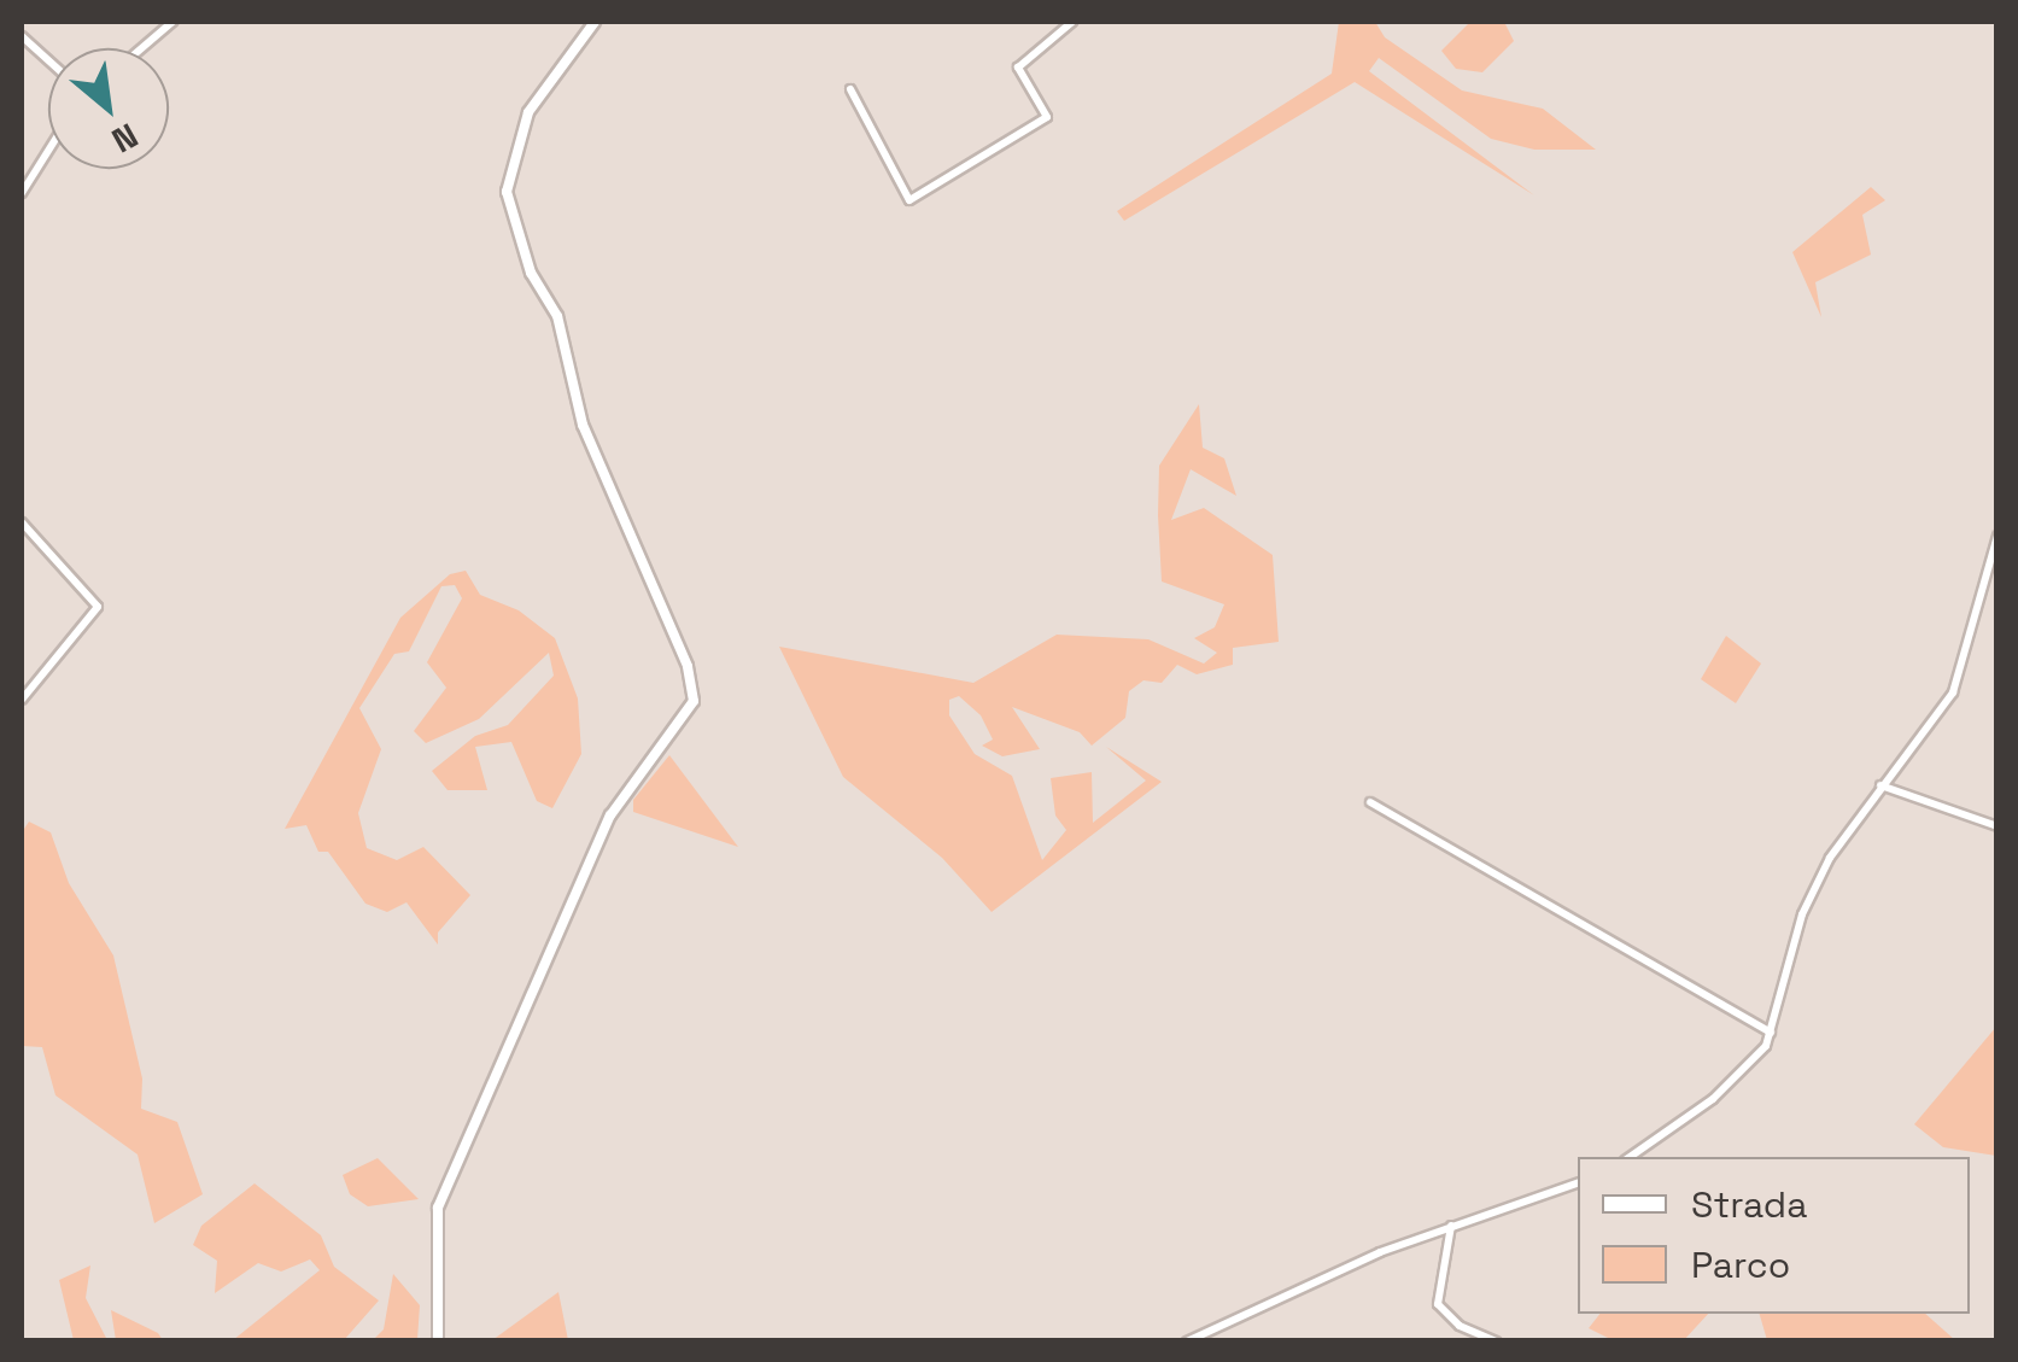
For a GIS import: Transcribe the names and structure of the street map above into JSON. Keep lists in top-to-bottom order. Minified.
{"legend":["Strada","Parco"],"north":"bottom right"}
